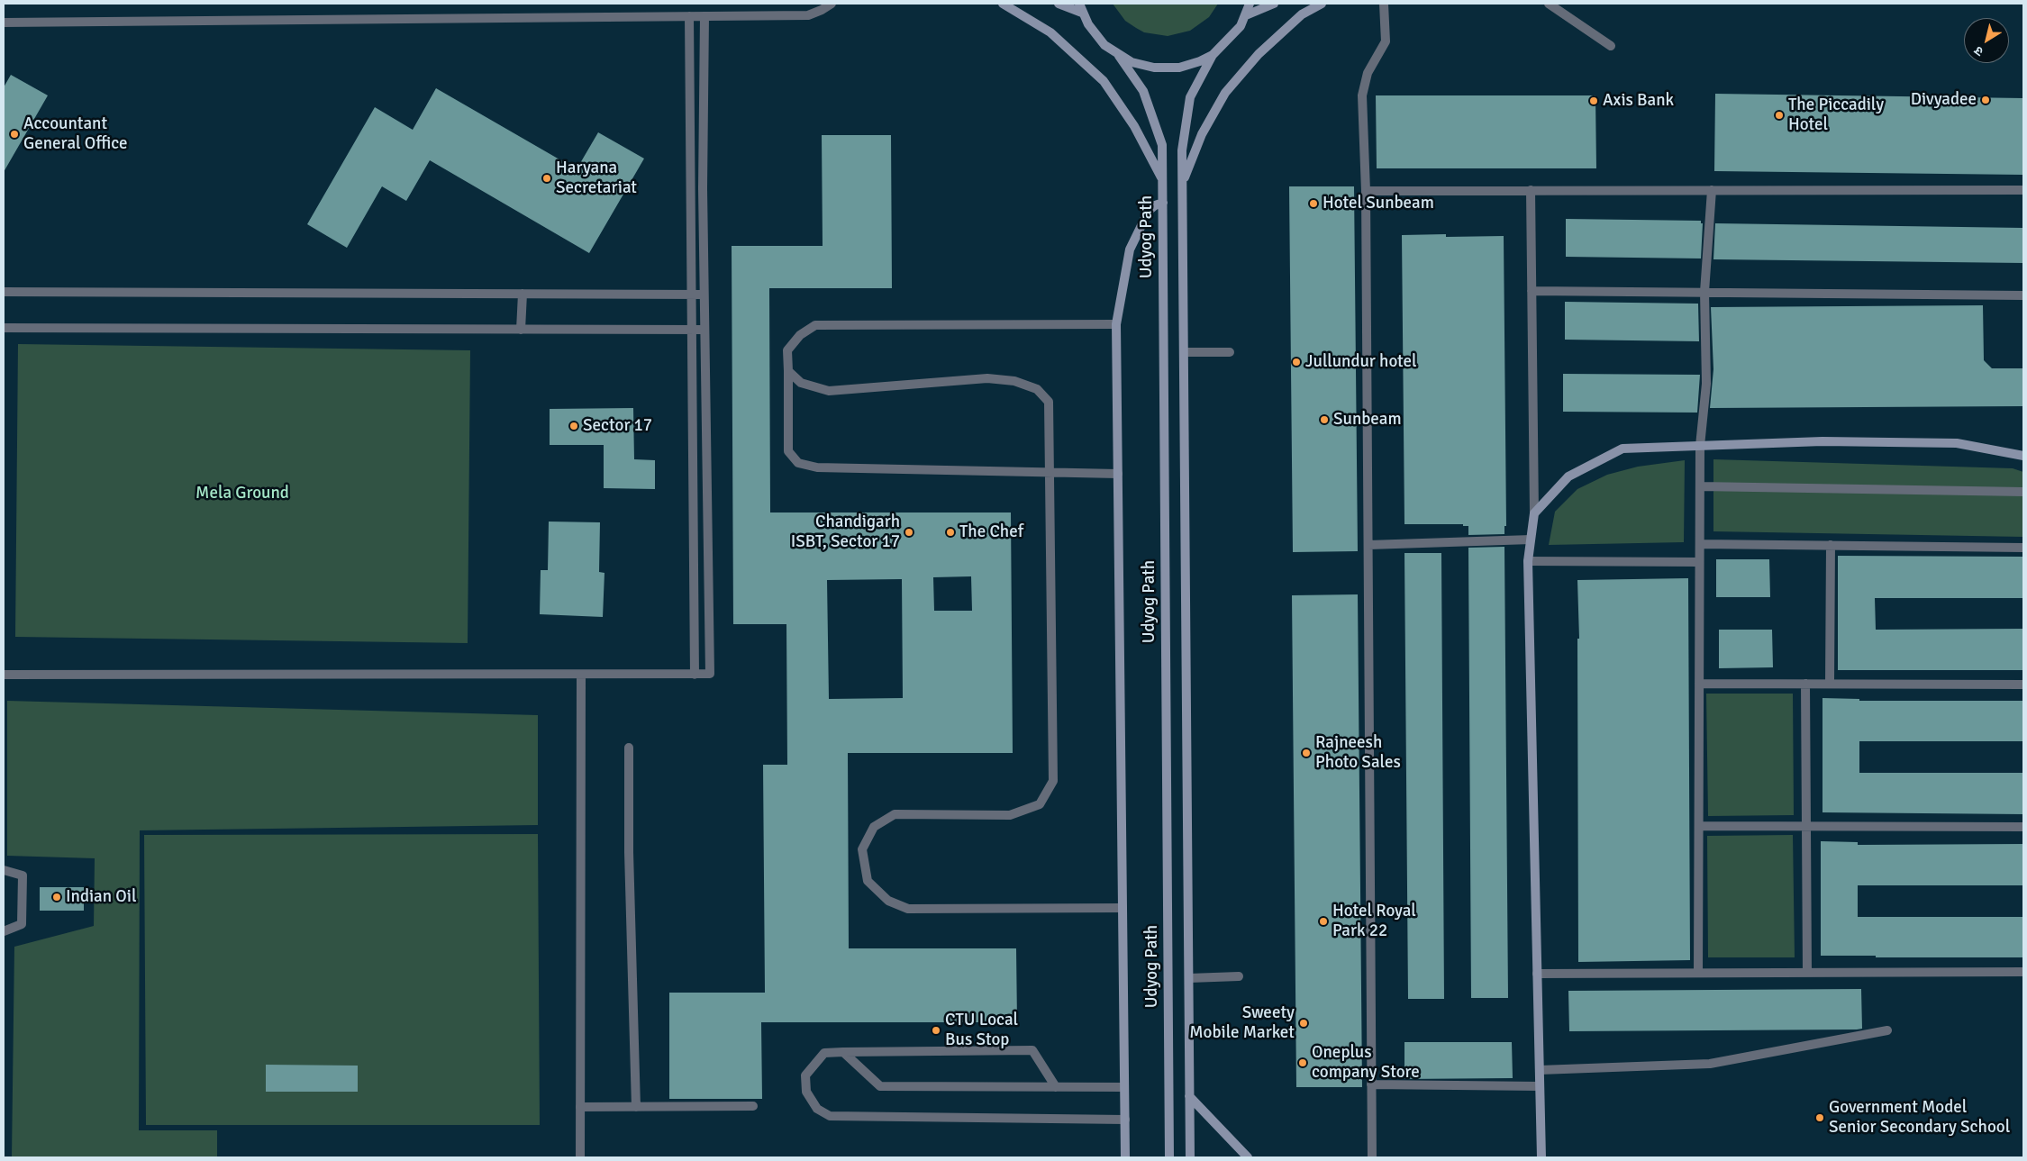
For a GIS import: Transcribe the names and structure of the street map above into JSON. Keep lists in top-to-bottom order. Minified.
{"streets":{"main road":["Udyog Path"]},"parks":["Mela Ground"],"places":["Divyadee","Axis Bank","The Piccadily Hotel","Accountant General Office","Haryana Secretariat","Hotel Sunbeam","Jullundur hotel","Sunbeam","Sector 17","Chandigarh ISBT, Sector 17","The Chef","Rajneesh Photo Sales","Indian Oil","Hotel Royal Park 22","Sweety Mobile Market","CTU Local Bus Stop","Oneplus company Store","Government Model Senior Secondary School"],"north":"bottom left"}
